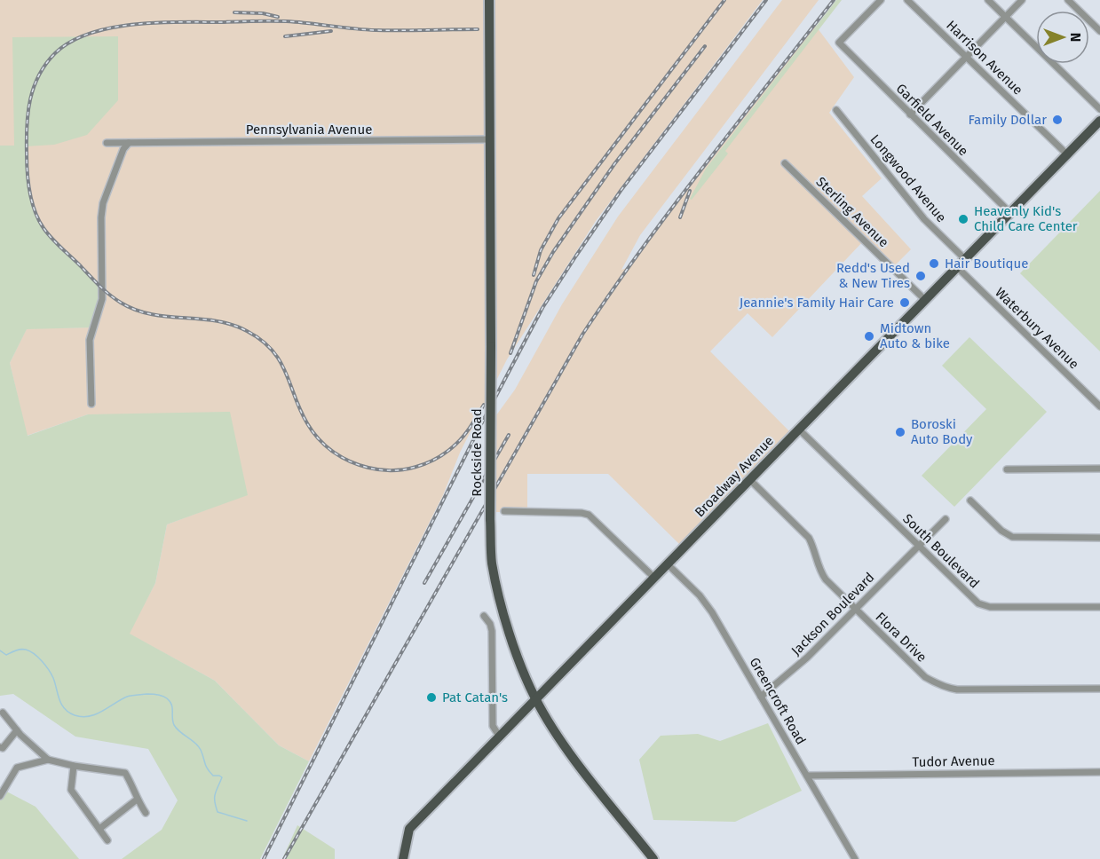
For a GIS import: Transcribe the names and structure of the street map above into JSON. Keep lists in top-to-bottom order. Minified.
{"streets":{"main road":["Rockside Road","Broadway Avenue"],"street":["Harrison Avenue","Garfield Avenue","Pennsylvania Avenue","Longwood Avenue","Sterling Avenue","Waterbury Avenue","South Boulevard","Jackson Boulevard","Flora Drive","Greencroft Road","Tudor Avenue"]},"crossings":[["Harrison Avenue","Broadway Avenue"],["Garfield Avenue","Broadway Avenue"],["Pennsylvania Avenue","Rockside Road"],["Longwood Avenue","Broadway Avenue"],["Sterling Avenue","Broadway Avenue"],["Waterbury Avenue","Broadway Avenue"],["Rockside Road","Broadway Avenue"],["Broadway Avenue","South Boulevard"],["Broadway Avenue","Flora Drive"],["Broadway Avenue","Greencroft Road"],["South Boulevard","Jackson Boulevard"],["Jackson Boulevard","Flora Drive"],["Jackson Boulevard","Greencroft Road"],["Greencroft Road","Tudor Avenue"]],"places":["Family Dollar","Heavenly Kid's Child Care Center","Hair Boutique","Redd's Used & New Tires","Jeannie's Family Hair Care","Midtown Auto & bike","Boroski Auto Body","Pat Catan's"],"north":"right"}
